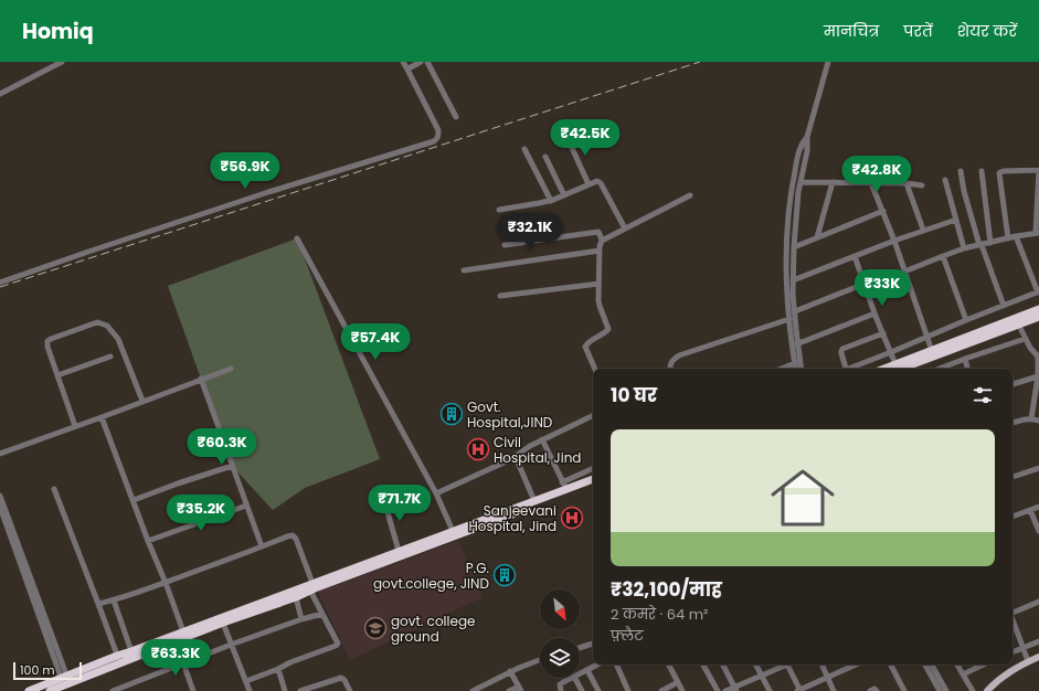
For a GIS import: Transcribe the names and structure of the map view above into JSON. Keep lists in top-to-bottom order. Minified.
{"places":{"building":["Govt. Hospital,JIND","P.G. govt.college, JIND"],"hospital":["Civil Hospital, Jind","Sanjeevani Hospital, Jind"],"school or university":["govt. college ground"]},"scale_bar":"100 m","north":"bottom right","page":{"header":"Homiq","nav":["मानचित्र","परतें","शेयर करें"],"price":["₹42.5K","₹56.9K","₹42.8K","₹32.1K","₹33K","₹57.4K","₹60.3K","₹71.7K","₹35.2K","₹63.3K"],"heading":"10 घर","list":[{"name":"₹32,100/माह","note":"2 कमरे · 64 m² · फ़्लैट"}],"scale":"100 m"}}
